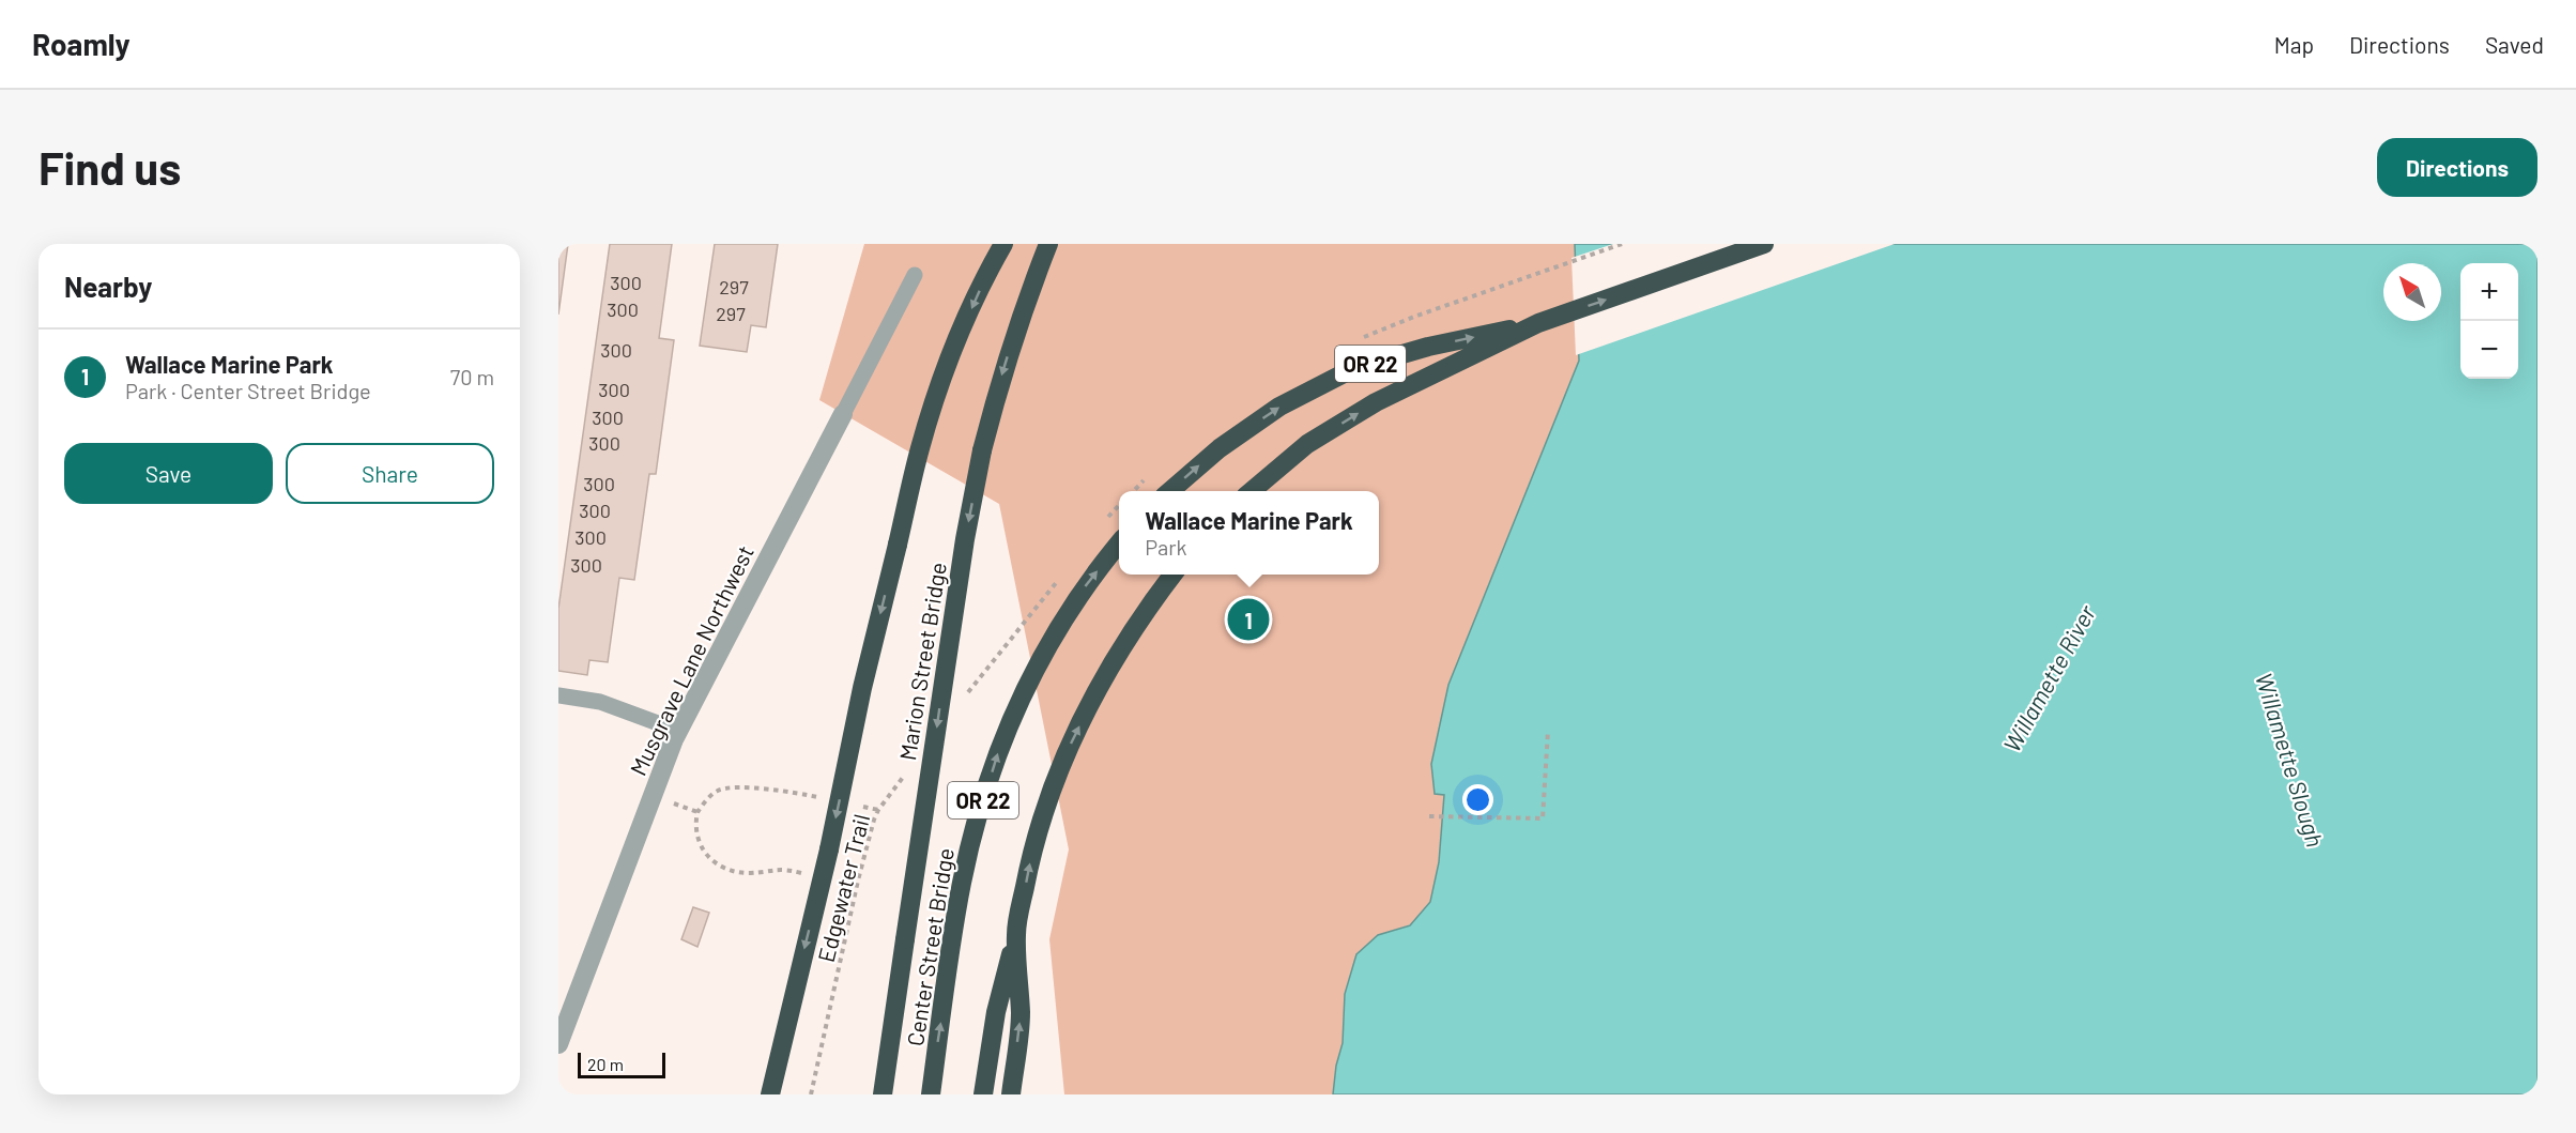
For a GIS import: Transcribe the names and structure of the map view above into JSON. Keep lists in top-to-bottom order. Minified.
{"streets":{"highway":["OR 22","Marion Street Bridge","Center Street Bridge"],"street":["Musgrave Lane Northwest"],"path":["Edgewater Trail"]},"water":["Willamette River","Willamette Slough"],"house_numbers":["300","297","300","297","300","300","300","300","300","300","300","300"],"scale_bar":"20 m","north":"top left","page":{"header":"Roamly","nav":["Map","Directions","Saved"],"buttons":["Directions",["Save","Share"]],"title":"Find us","heading":"Nearby","map_buttons":["+","−"],"list":[{"mark":"1","name":"Wallace Marine Park","note":"Park · Center Street Bridge","value":"70 m"}],"popup":["Wallace Marine Park","Park"],"pins":"1","scale":"20 m"}}
